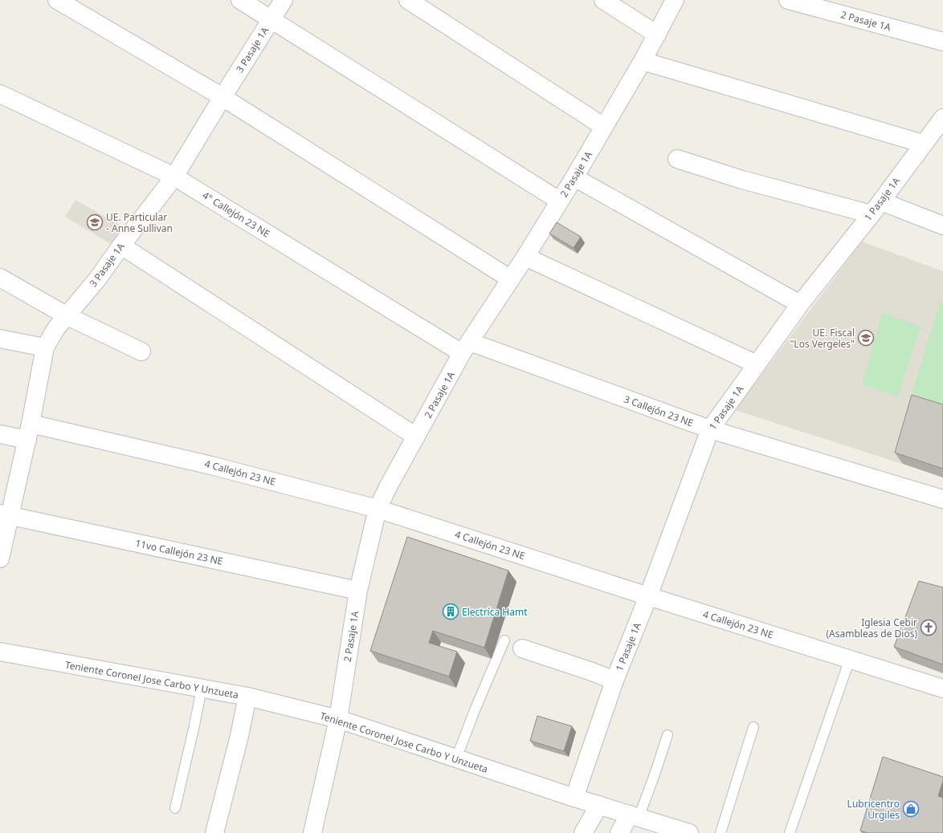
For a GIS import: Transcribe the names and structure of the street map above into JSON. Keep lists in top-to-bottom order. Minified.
{"streets":{"street":["2 Pasaje 1A","3 Pasaje 1A","1 Pasaje 1A","4° Callejón 23 NE","3 Callejón 23 NE","4 Callejón 23 NE","11vo Callejón 23 NE","Teniente Coronel Jose Carbo Y Unzueta"]},"crossings":[["2 Pasaje 1A","4° Callejón 23 NE"],["2 Pasaje 1A","3 Callejón 23 NE"],["2 Pasaje 1A","4 Callejón 23 NE"],["2 Pasaje 1A","11vo Callejón 23 NE"],["2 Pasaje 1A","Teniente Coronel Jose Carbo Y Unzueta"],["3 Pasaje 1A","4° Callejón 23 NE"],["3 Pasaje 1A","4 Callejón 23 NE"],["3 Pasaje 1A","11vo Callejón 23 NE"],["1 Pasaje 1A","3 Callejón 23 NE"],["1 Pasaje 1A","4 Callejón 23 NE"],["1 Pasaje 1A","Teniente Coronel Jose Carbo Y Unzueta"],["4° Callejón 23 NE","3 Callejón 23 NE"]],"places":{"school or university":["UE. Particular - Anne Sullivan","UE. Fiscal \"Los Vergeles\""],"building":["Electríca Hamt"],"church":["Iglesia Cebir (Asambleas de Dios)"],"shop":["Lubricentro Urgiles"]}}
